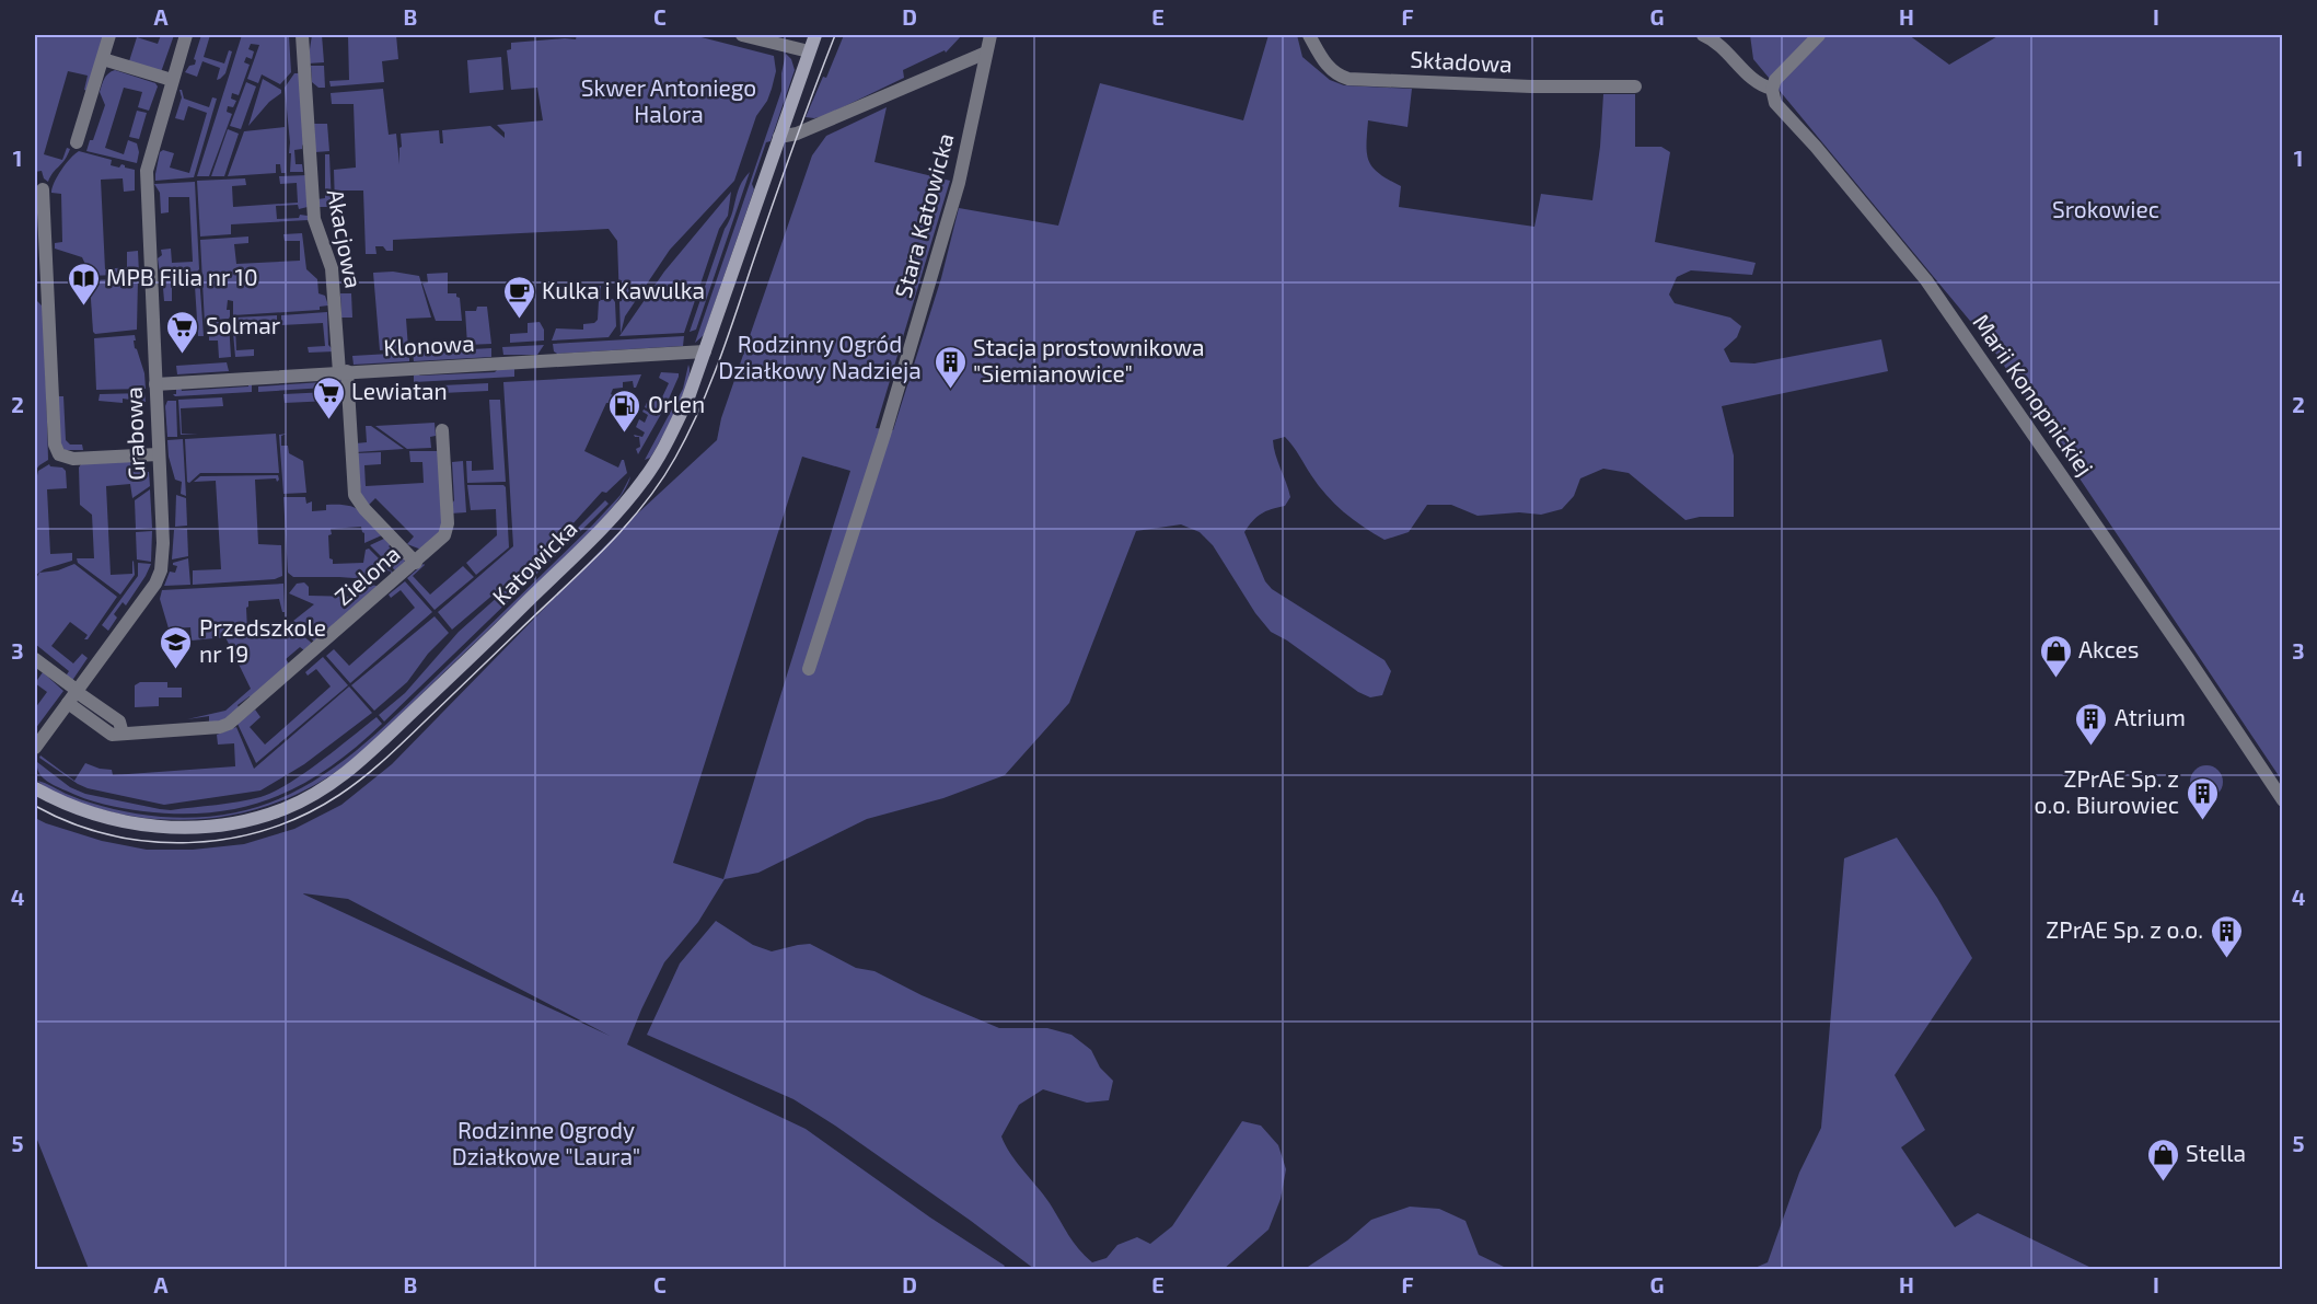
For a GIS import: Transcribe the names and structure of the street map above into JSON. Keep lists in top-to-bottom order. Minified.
{"streets":{"main road":["Katowicka"],"street":["Składowa","Stara Katowicka","Akacjowa","Klonowa","Marii Konopnickiej","Grabowa","Zielona"]},"crossings":[["Akacjowa","Klonowa"],["Akacjowa","Zielona"],["Klonowa","Grabowa"],["Klonowa","Katowicka"],["Grabowa","Zielona"]],"parks":["Skwer Antoniego Halora","Srokowiec","Rodzinny Ogród Działkowy Nadzieja","Rodzinne Ogrody Działkowe \"Laura\""],"places":{"library":["MPB Filia nr 10"],"cafe":["Kulka i Kawulka"],"supermarket":["Solmar","Lewiatan"],"building":["Stacja prostownikowa \"Siemianowice\"","Atrium","ZPrAE Sp. z o.o. Biurowiec","ZPrAE Sp. z o.o."],"fuel station":["Orlen"],"school or university":["Przedszkole nr 19"],"shop":["Akces","Stella"]},"grid":{"columns":["A","B","C","D","E","F","G","H","I"],"rows":["1","2","3","4","5"]}}
